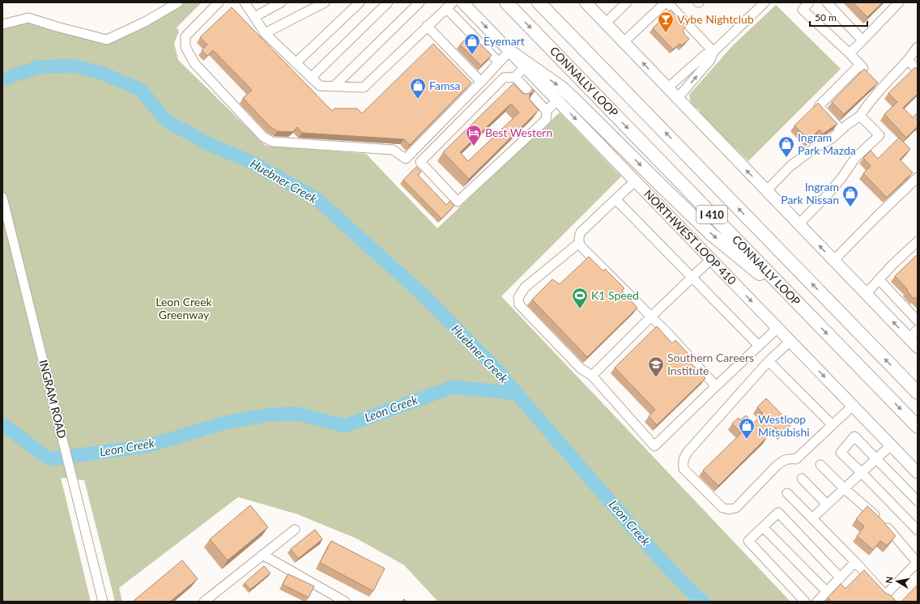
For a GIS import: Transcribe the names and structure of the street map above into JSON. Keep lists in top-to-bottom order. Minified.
{"streets":{"highway":["CONNALLY LOOP","I 410"],"main road":["NORTHWEST LOOP 410"],"street":["INGRAM ROAD"]},"water":["Huebner Creek","Leon Creek"],"parks":["Leon Creek Greenway"],"places":{"bar":["Vybe Nightclub"],"shop":["Eyemart","Famsa","Ingram Park Mazda","Ingram Park Nissan","Westloop Mitsubishi"],"hotel":["Best Western"],"sports":["K1 Speed"],"school or university":["Southern Careers Institute"]},"scale_bar":"50 m","north":"left"}
